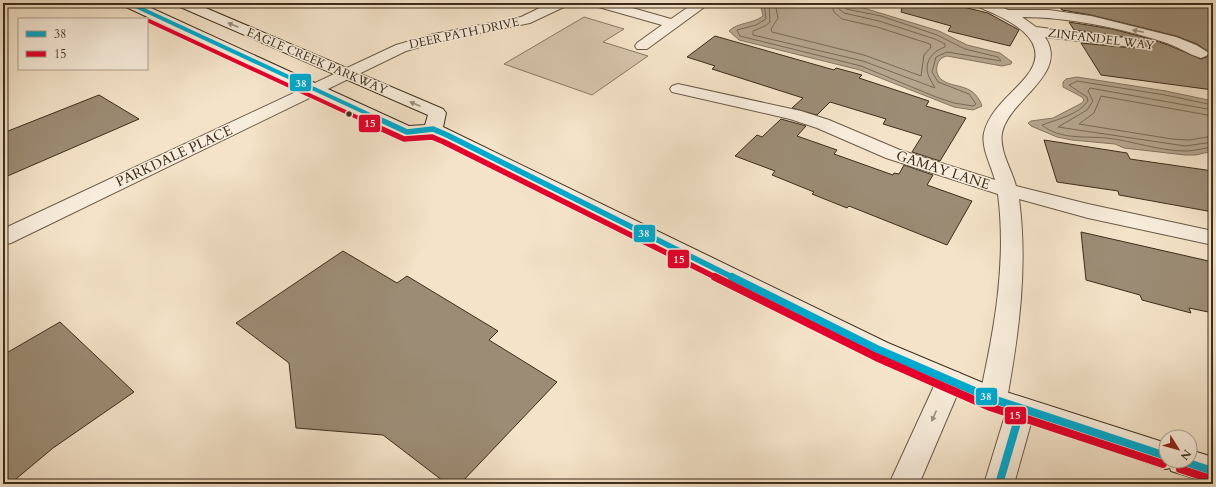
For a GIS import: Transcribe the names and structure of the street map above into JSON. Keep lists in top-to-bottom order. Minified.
{"streets":{"street":["DEER PATH DRIVE","ZINFANDEL WAY","EAGLE CREEK PARKWAY","PARKDALE PLACE","GAMAY LANE"]},"crossings":[["DEER PATH DRIVE","EAGLE CREEK PARKWAY"],["DEER PATH DRIVE","PARKDALE PLACE"],["EAGLE CREEK PARKWAY","PARKDALE PLACE"]],"lines":["transit line 38","transit line 15"],"legend":["38","15"],"north":"bottom right"}
